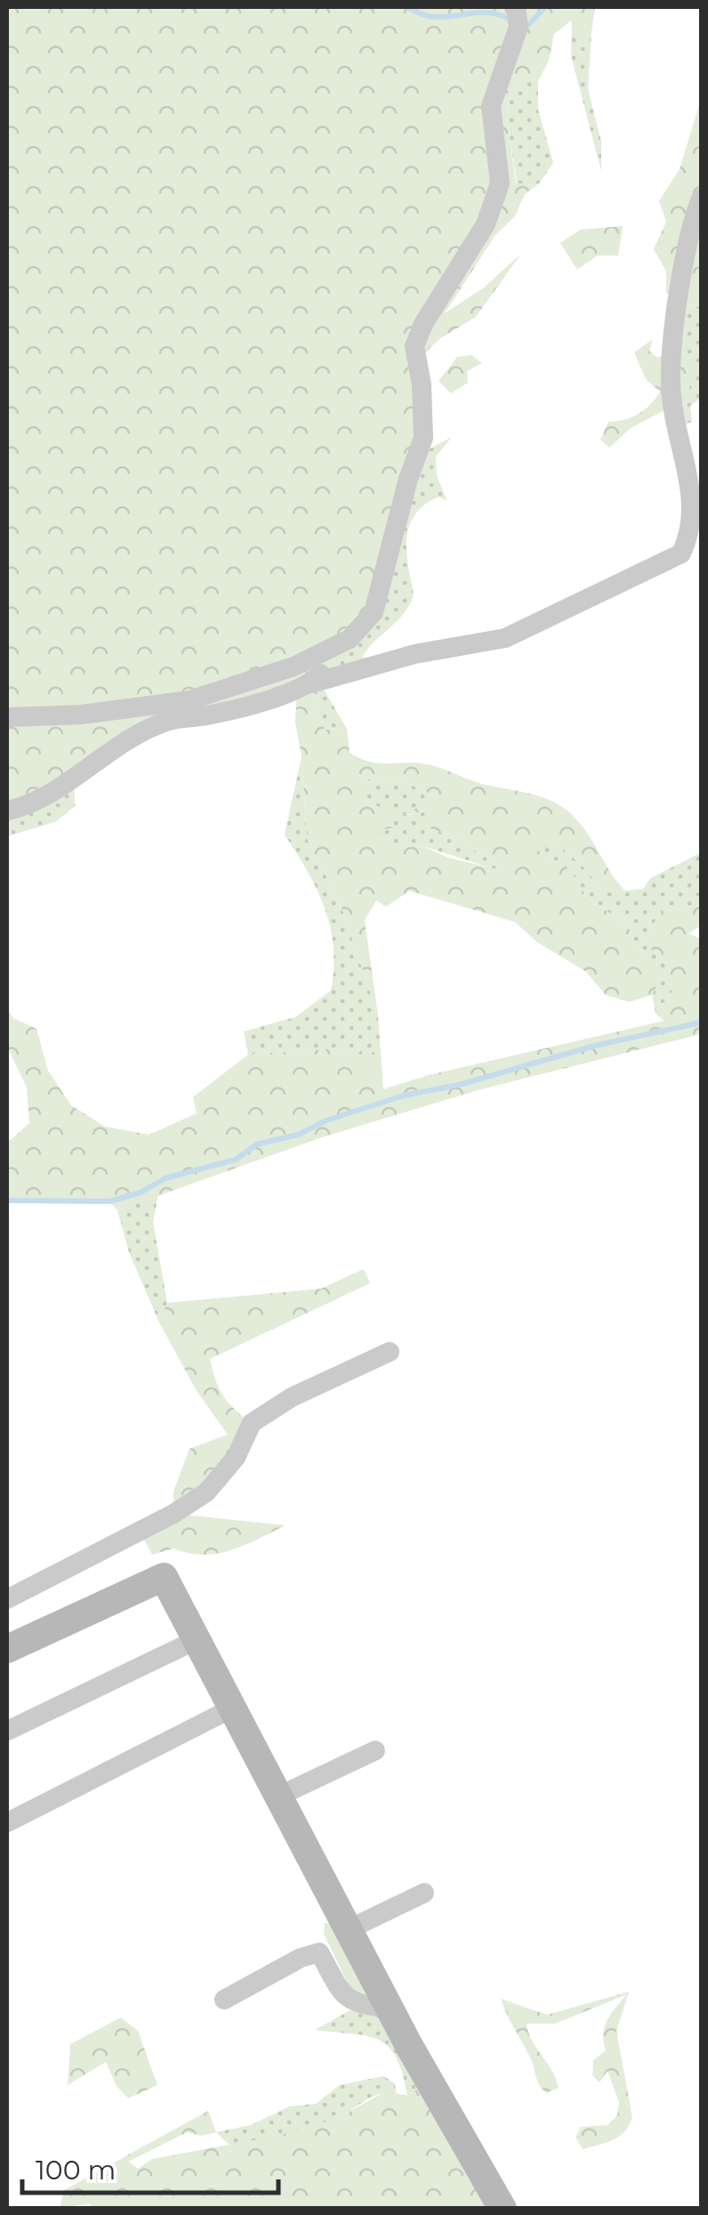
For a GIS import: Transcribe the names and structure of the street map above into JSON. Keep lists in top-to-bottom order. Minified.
{"scale_bar":"100 m"}
